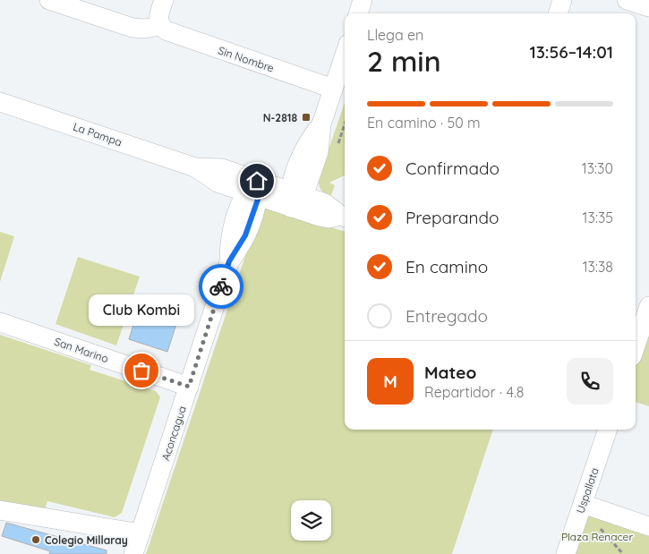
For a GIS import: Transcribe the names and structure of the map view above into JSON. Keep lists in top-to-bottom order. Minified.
{"streets":{"street":["Sin Nombre","La Pampa","San Marino","Aconcagua","Uspallata"]},"crossings":[["La Pampa","Aconcagua"],["San Marino","Aconcagua"]],"parks":["Plaza Renacer"],"places":{"transit":["N-2818"],"other":["Club Kombi","Colegio Millaray"]},"page":{"heading":["2 min","Llega en","13:56–14:01"],"panel":["Mateo","Repartidor · 4.8"],"bar":"En camino · 50 m","list":[["Confirmado","13:30"],["Preparando","13:35"],["En camino","13:38"],"Entregado"],"bubble":"Club Kombi","round":"M"}}
